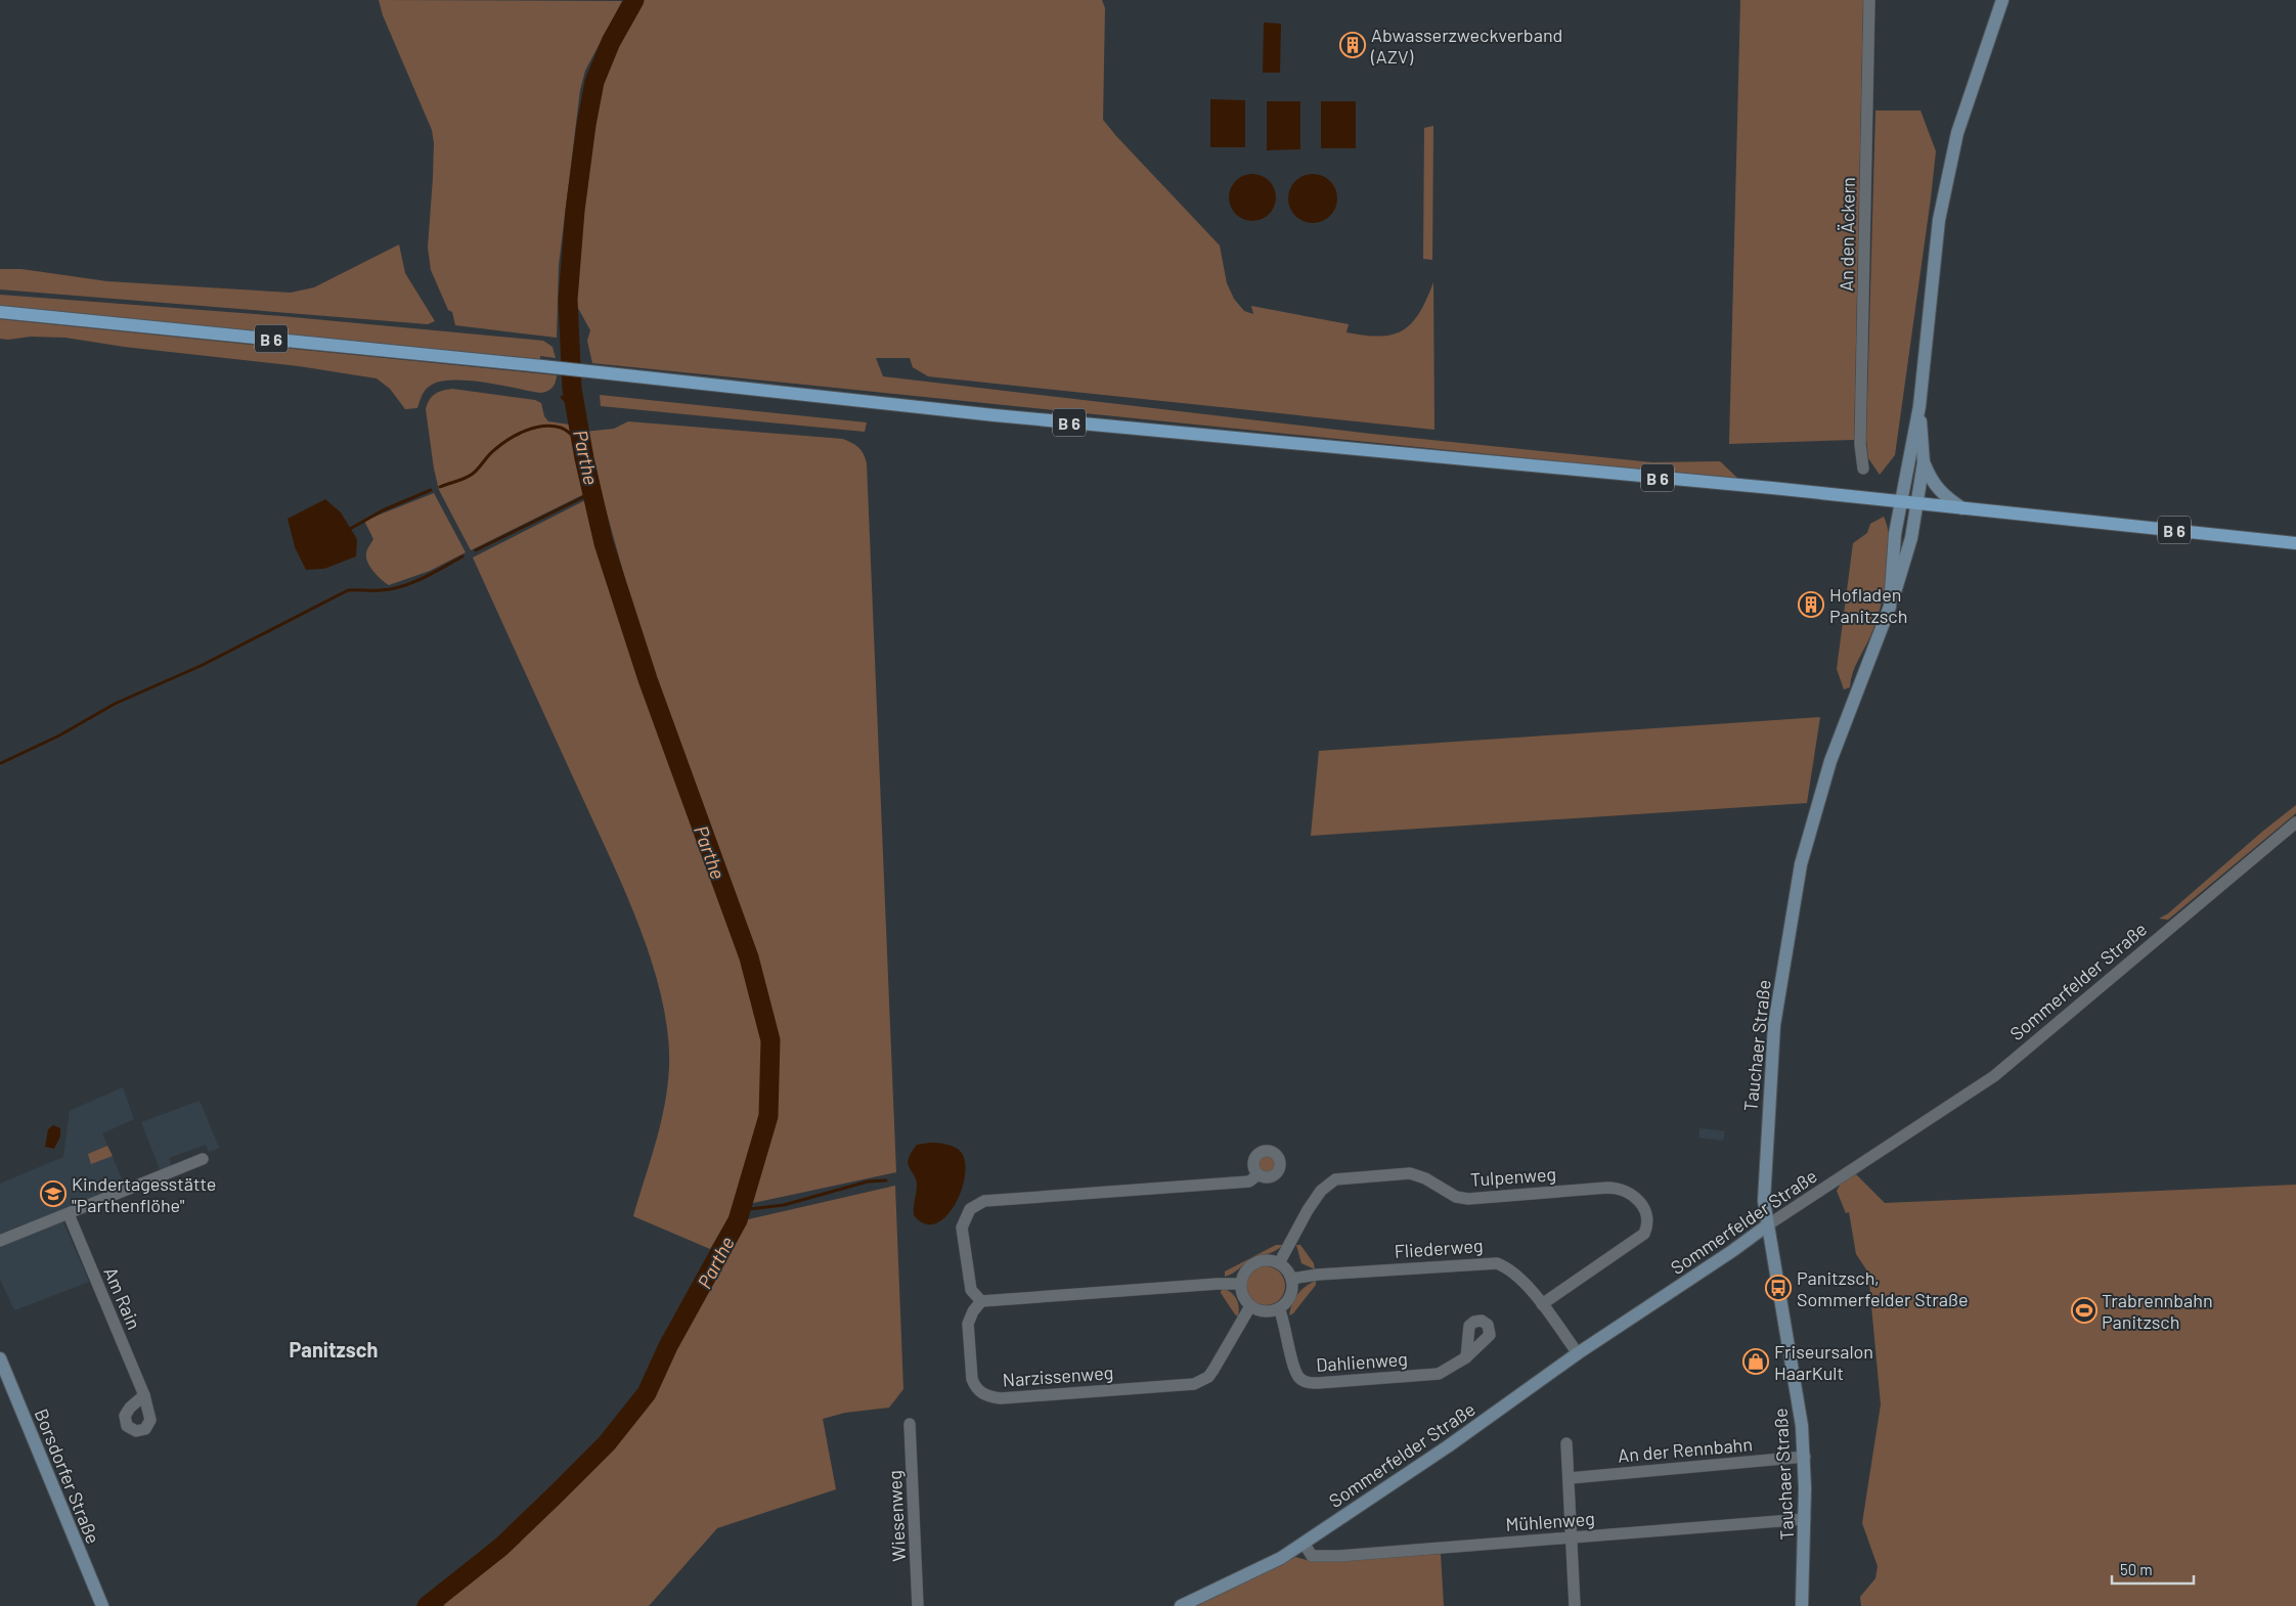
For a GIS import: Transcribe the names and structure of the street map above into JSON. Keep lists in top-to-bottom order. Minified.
{"streets":{"main road":["B 6"],"street":["An den Äckern","Sommerfelder Straße","Tauchaer Straße","Tulpenweg","Fliederweg","Am Rain","Dahlienweg","Narzissenweg","An der Rennbahn","Borsdorfer Straße","Wiesenweg","Mühlenweg"]},"crossings":[["B 6","Tauchaer Straße"],["Sommerfelder Straße","Tauchaer Straße"],["Sommerfelder Straße","Fliederweg"],["Sommerfelder Straße","Mühlenweg"],["Tauchaer Straße","An der Rennbahn"],["Tauchaer Straße","Mühlenweg"],["Tulpenweg","Fliederweg"],["Tulpenweg","Dahlienweg"],["Tulpenweg","Narzissenweg"],["Fliederweg","Dahlienweg"],["Fliederweg","Narzissenweg"],["Dahlienweg","Narzissenweg"]],"districts":["Panitzsch"],"water":["Parthe"],"places":{"building":["Abwasserzweckverband (AZV)","Hofladen Panitzsch"],"school or university":["Kindertagesstätte \"Parthenflöhe\""],"bus stop":["Panitzsch, Sommerfelder Straße"],"sports":["Trabrennbahn Panitzsch"],"shop":["Friseursalon HaarKult"]},"scale_bar":"50 m"}
